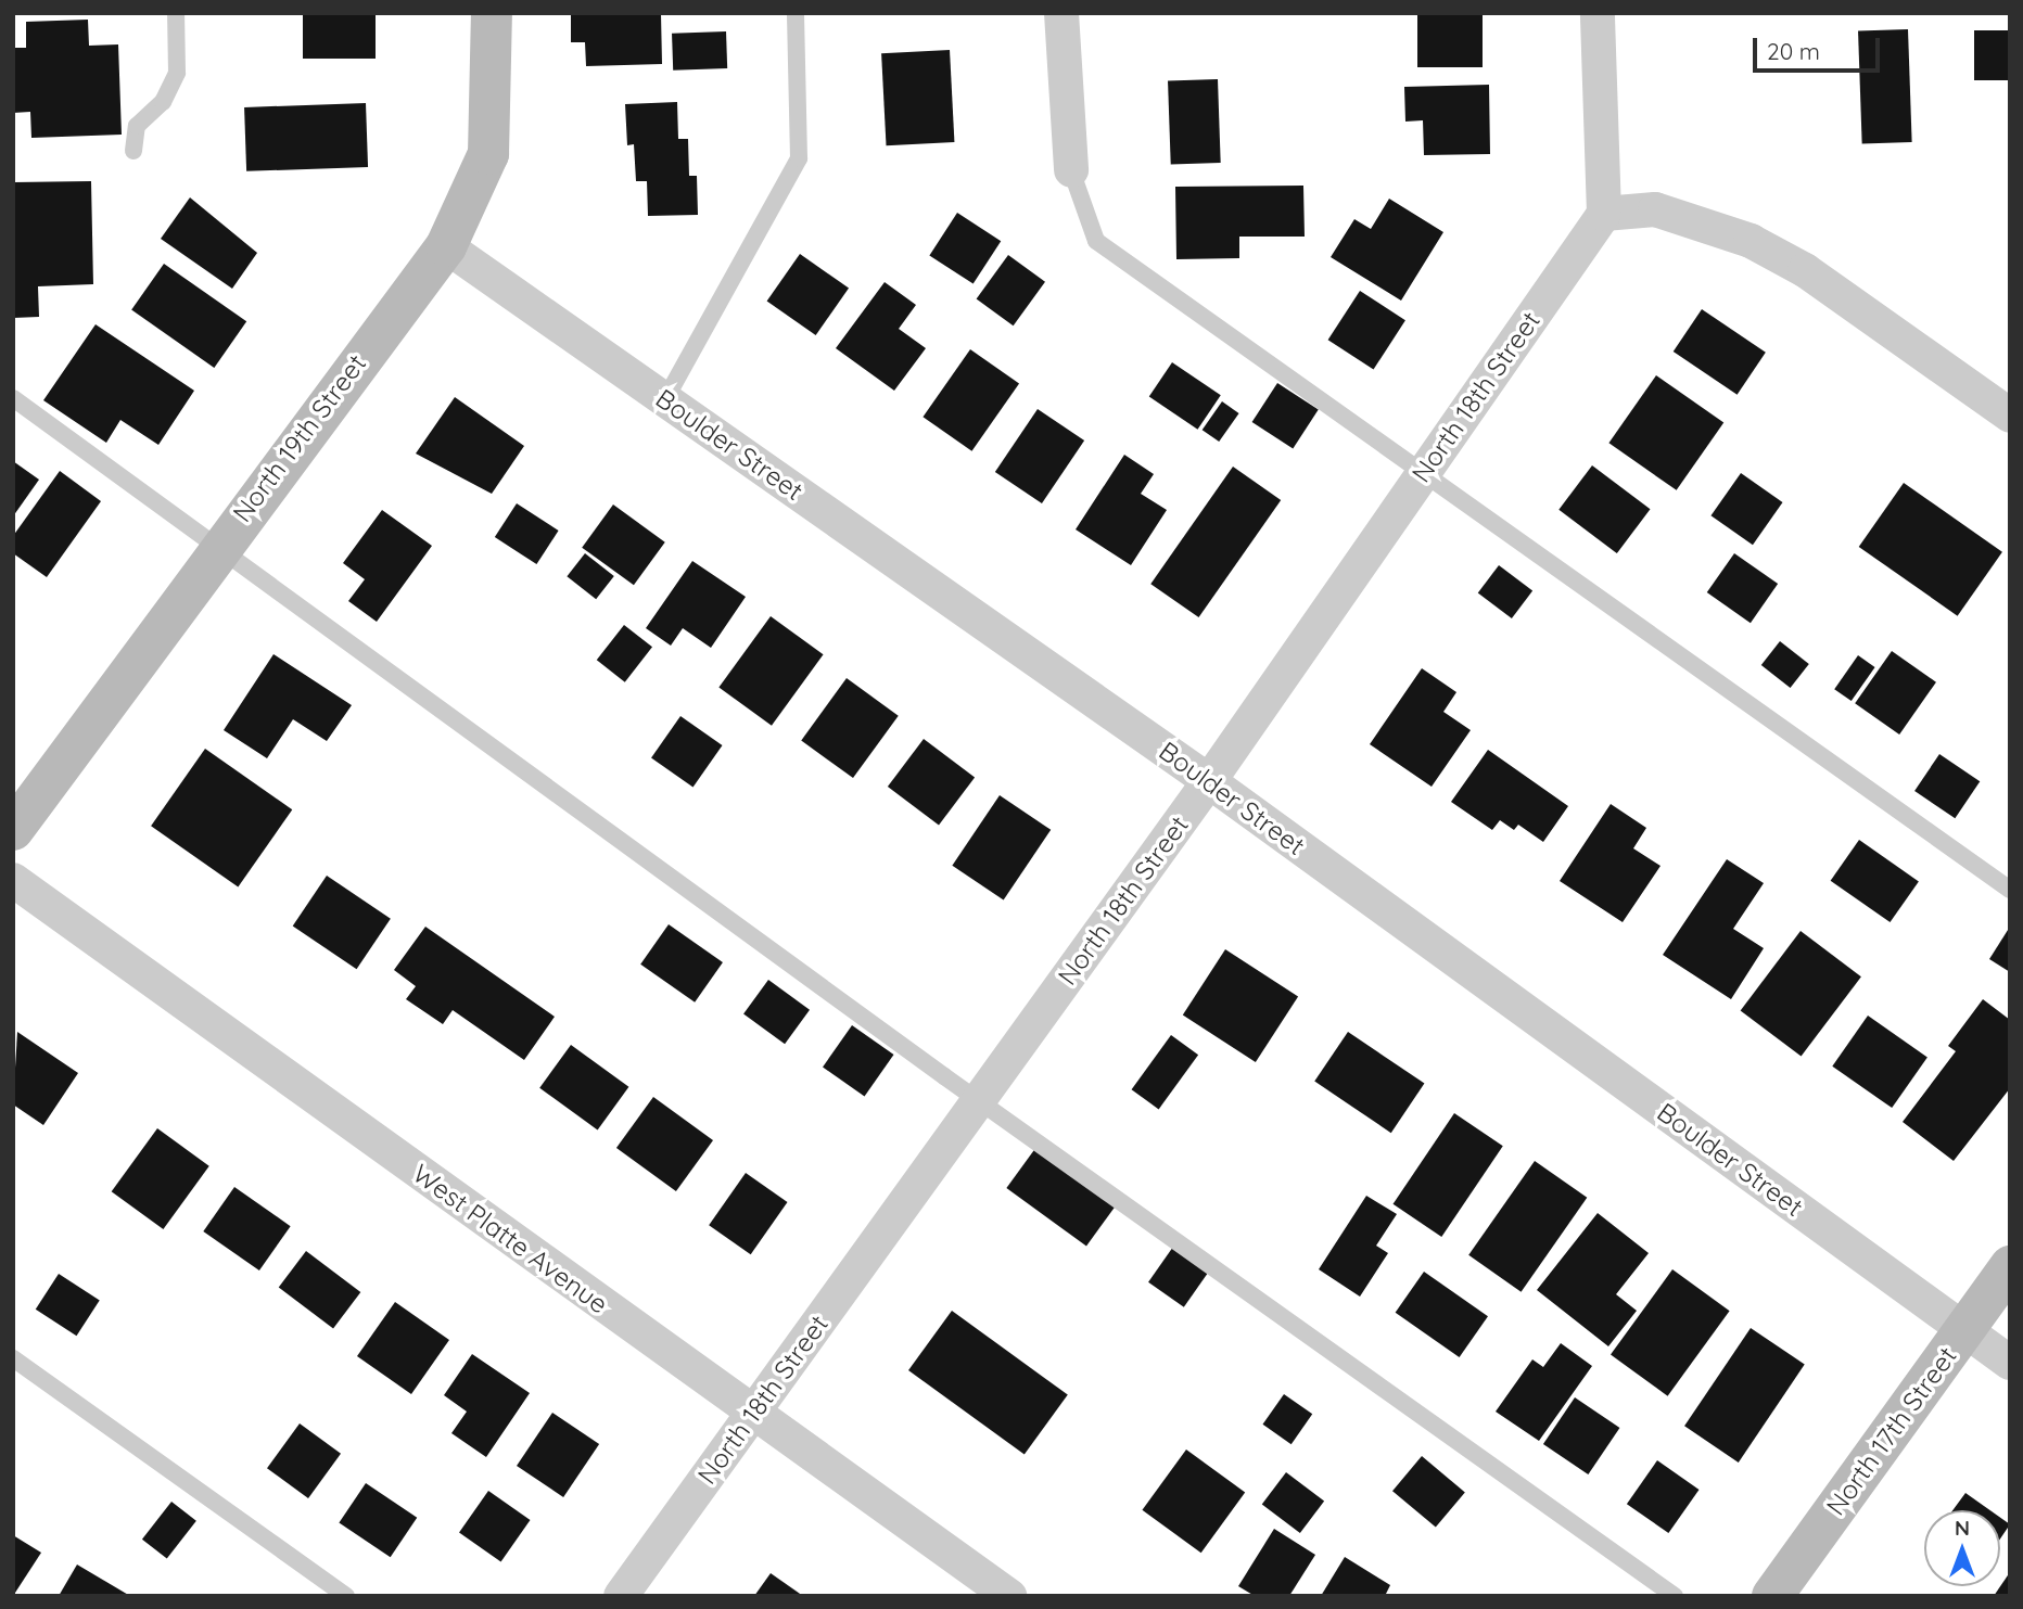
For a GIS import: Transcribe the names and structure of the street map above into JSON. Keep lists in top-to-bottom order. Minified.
{"streets":{"street":["North 18th Street","North 19th Street","Boulder Street","West Platte Avenue","North 17th Street"]},"crossings":[["North 18th Street","Boulder Street"],["North 18th Street","West Platte Avenue"],["North 19th Street","Boulder Street"],["Boulder Street","North 17th Street"]],"scale_bar":"20 m","north":"top"}
